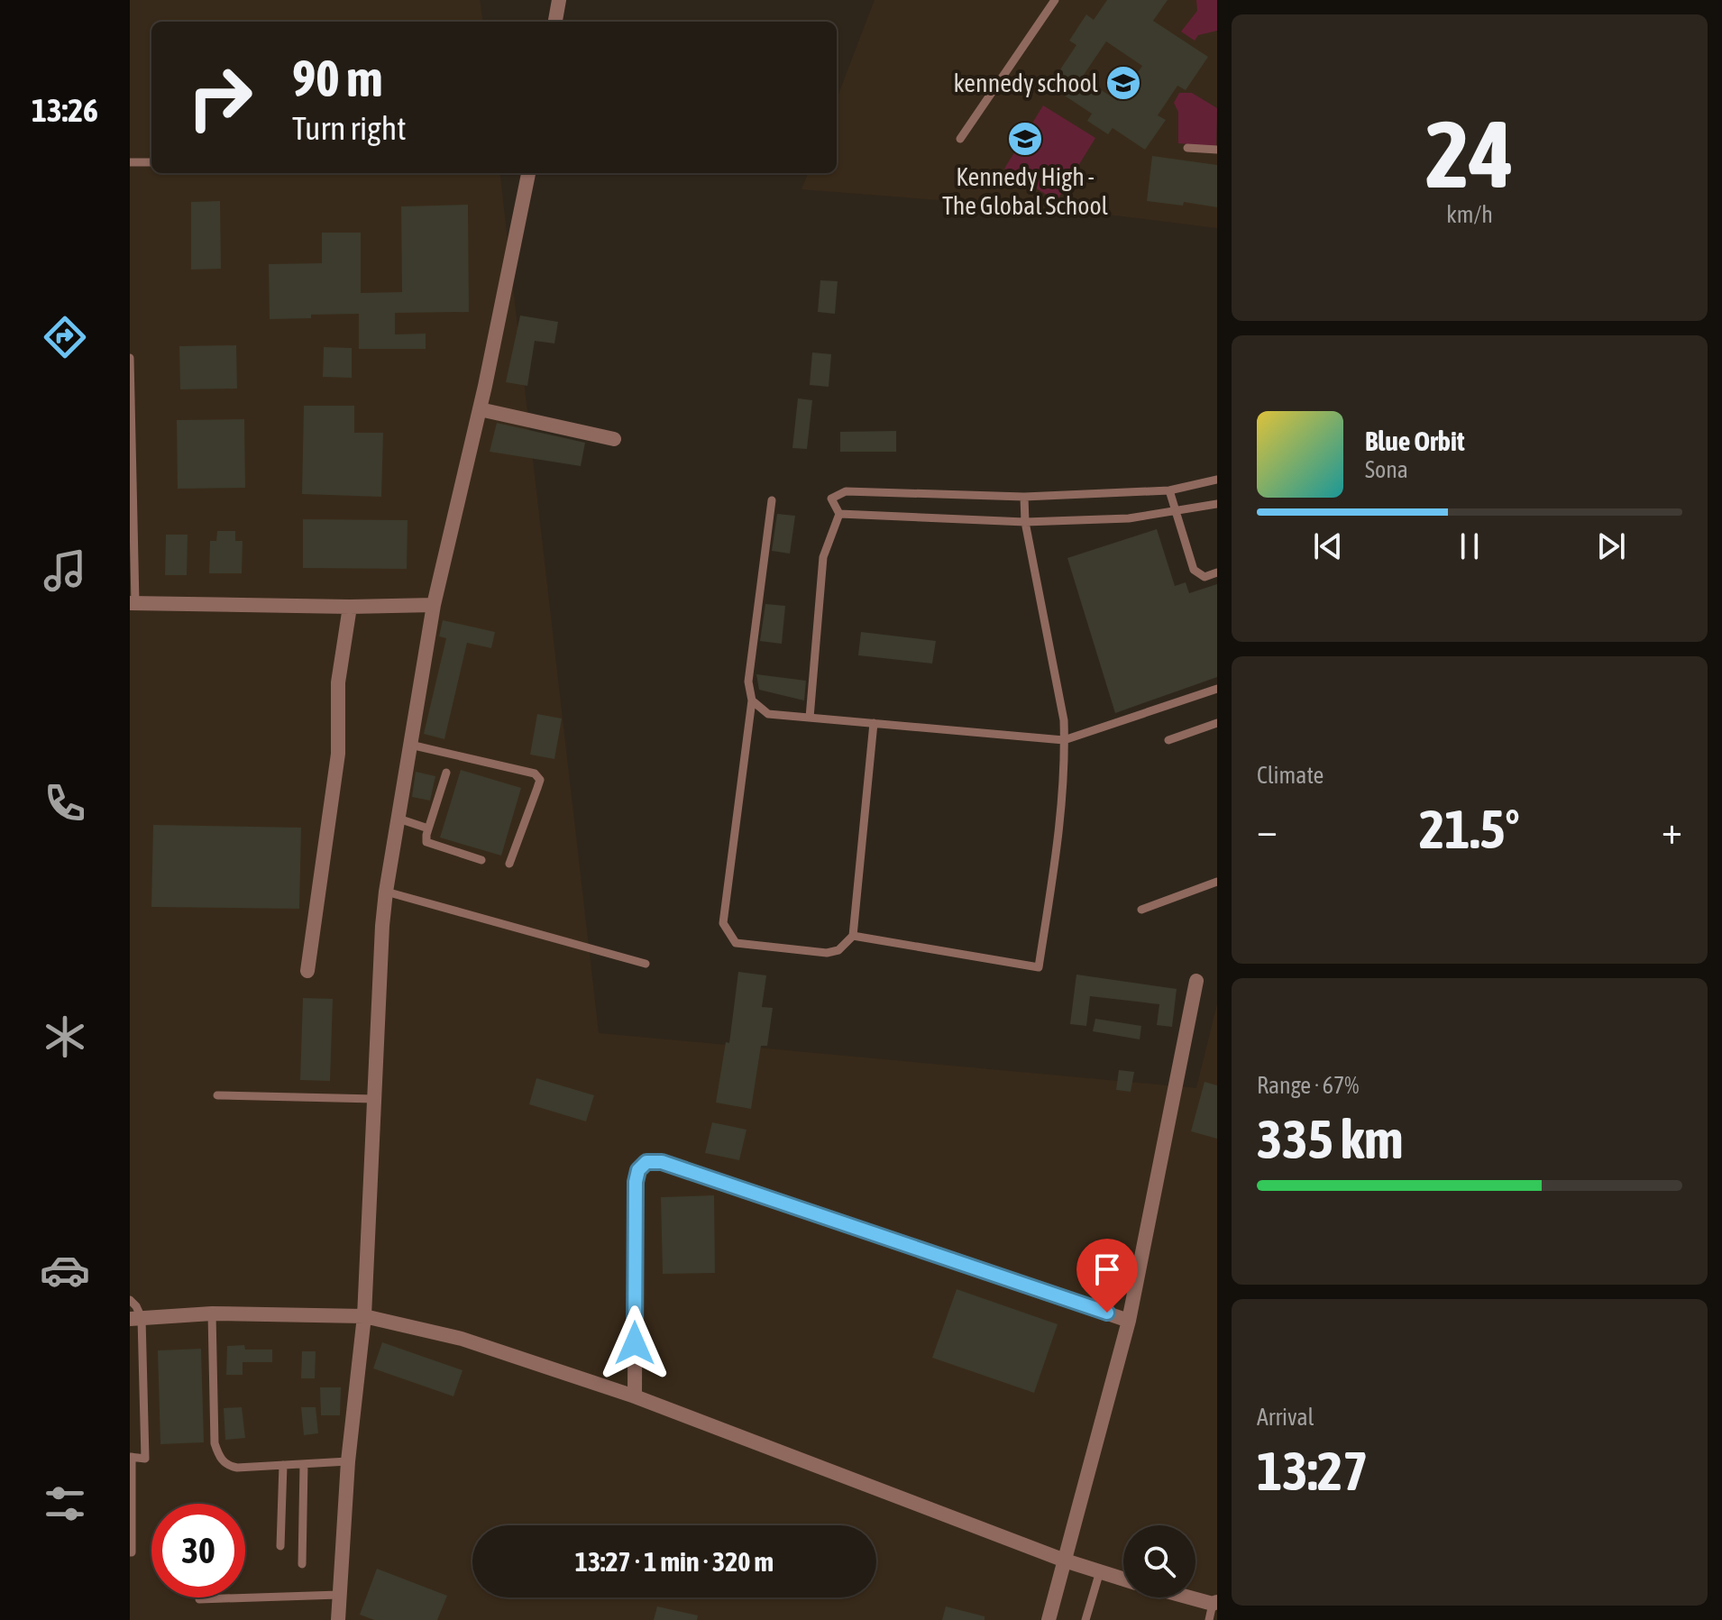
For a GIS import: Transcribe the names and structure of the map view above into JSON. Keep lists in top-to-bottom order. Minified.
{"places":{"school or university":["kennedy school","Kennedy High - The Global School"]},"page":{"tabs":"13:26","tile":[["24","km/h"],"Climate",["Range · 67%","335 km"],["Arrival","13:27"]],"turn":["90 m","Turn right"],"song":["Blue Orbit","Sona"],"heat":["−","21.5°","+"],"limit":"30","trip":"13:27 · 1 min · 320 m"}}
